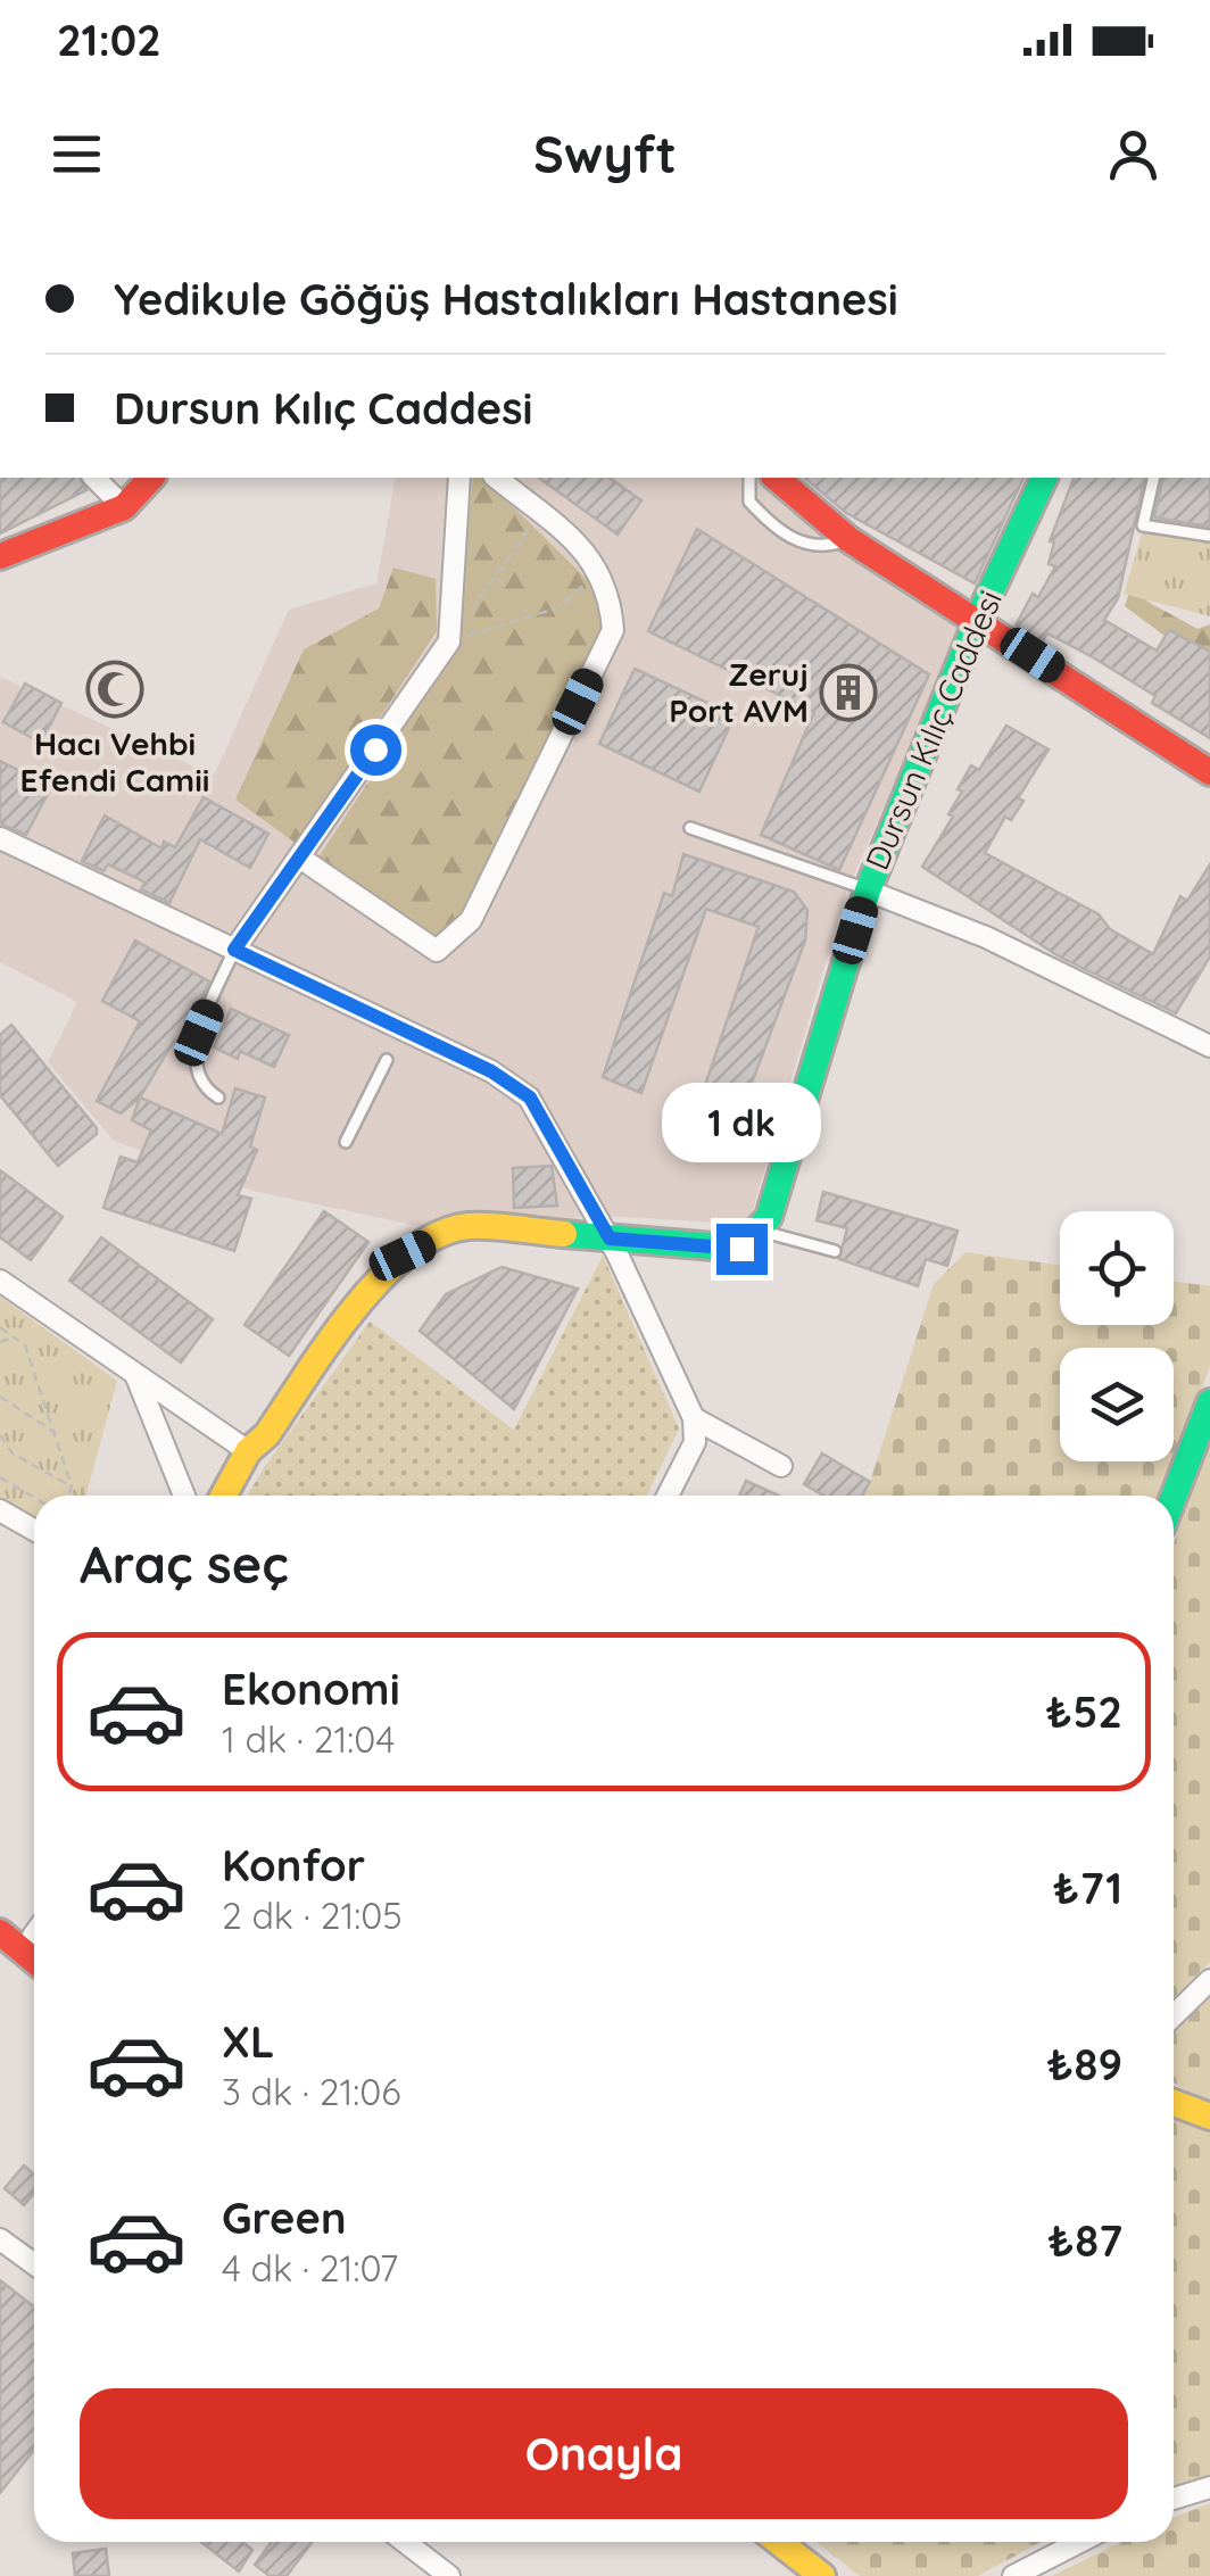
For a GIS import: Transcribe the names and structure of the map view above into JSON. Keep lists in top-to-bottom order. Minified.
{"streets":{"street":["Dursun Kılıç Caddesi"]},"places":{"mosque":["Hacı Vehbi Efendi Camii"],"building":["Zeruj Port AVM"]},"page":{"status":"21:02","header":"Swyft","banner":["Yedikule Göğüş Hastalıkları Hastanesi","Dursun Kılıç Caddesi"],"bubble":"1 dk","heading":"Araç seç","list":[{"name":"Ekonomi","note":"1 dk · 21:04","value":"₺52"},{"name":"Konfor","note":"2 dk · 21:05","value":"₺71"},{"name":"XL","note":"3 dk · 21:06","value":"₺89"},{"name":"Green","note":"4 dk · 21:07","value":"₺87"}],"buttons":"Onayla"}}
